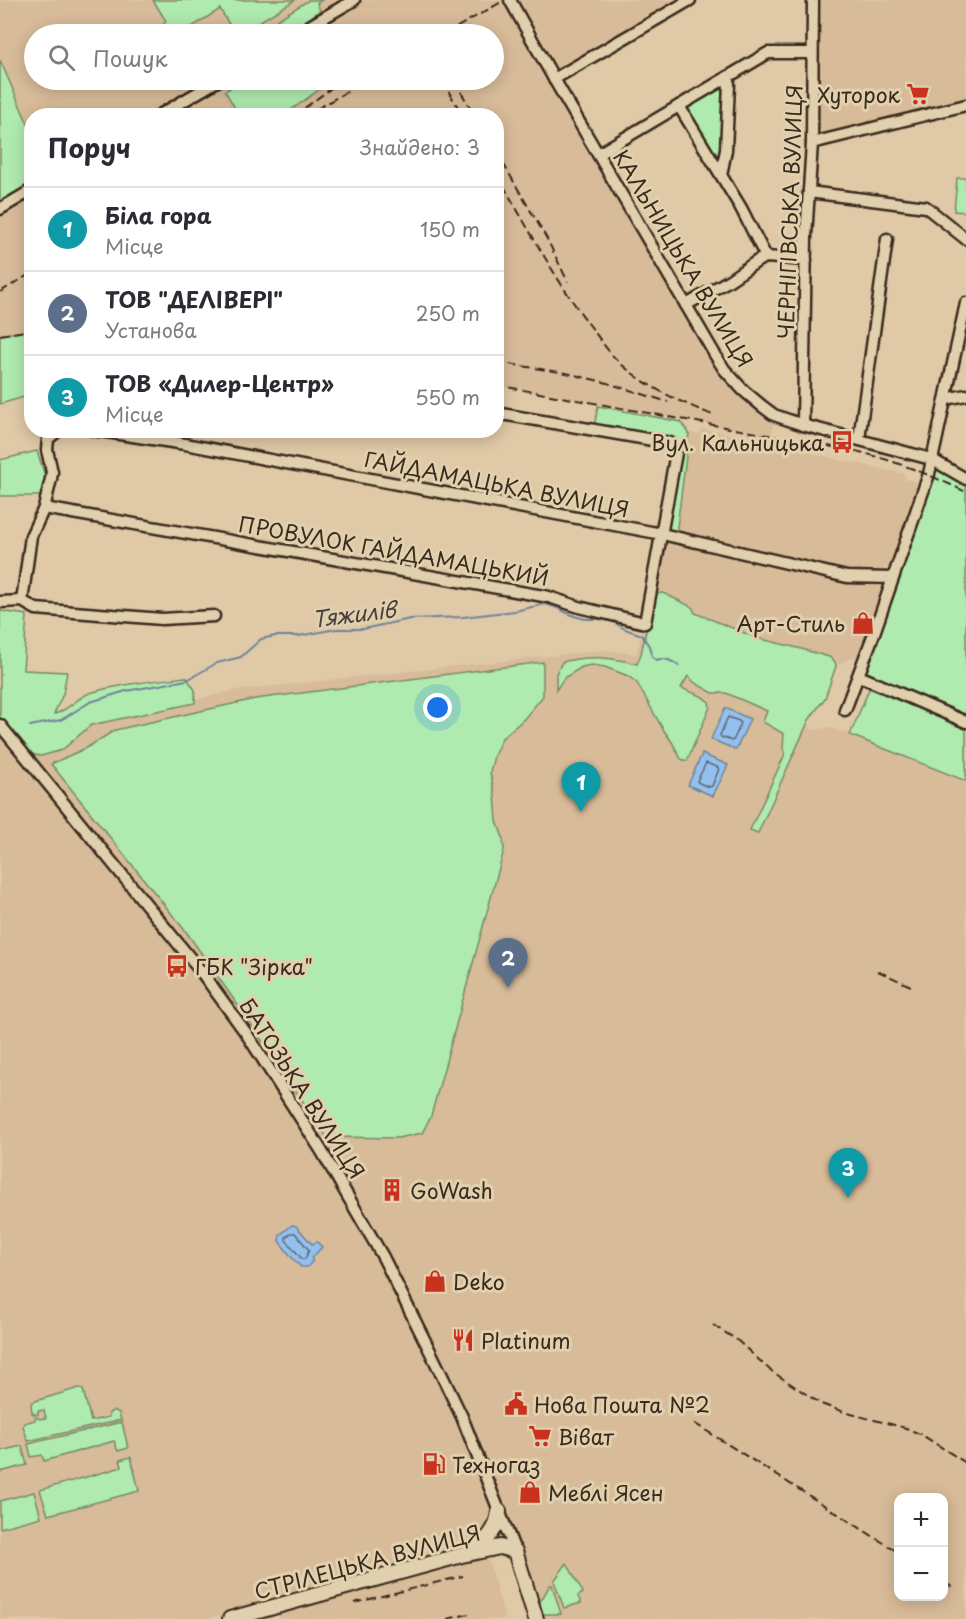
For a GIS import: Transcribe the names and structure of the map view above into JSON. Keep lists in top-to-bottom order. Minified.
{"streets":{"main road":["БАТОЗЬКА ВУЛИЦЯ","СТРІЛЕЦЬКА ВУЛИЦЯ"],"street":["ЧЕРНІГІВСЬКА ВУЛИЦЯ","КАЛЬНИЦЬКА ВУЛИЦЯ","ГАЙДАМАЦЬКА ВУЛИЦЯ","ПРОВУЛОК ГАЙДАМАЦЬКИЙ"]},"crossings":[["ЧЕРНІГІВСЬКА ВУЛИЦЯ","КАЛЬНИЦЬКА ВУЛИЦЯ"],["ГАЙДАМАЦЬКА ВУЛИЦЯ","ПРОВУЛОК ГАЙДАМАЦЬКИЙ"],["БАТОЗЬКА ВУЛИЦЯ","СТРІЛЕЦЬКА ВУЛИЦЯ"]],"water":["Тяжилів"],"places":{"supermarket":["Хуторок","Віват"],"bus stop":["Вул. Кальницька","ГБК \"Зірка\""],"shop":["Арт-Стиль","Deko","Меблі Ясен"],"building":["GoWash"],"restaurant":["Platinum"],"public building":["Нова Пошта №2"],"fuel station":["Техногаз"]},"page":{"search":"Пошук","heading":["Поруч","Знайдено: 3"],"list":[{"mark":"1","name":"Біла гора","note":"Місце","value":"150 m"},{"mark":"2","name":"ТОВ \"ДЕЛІВЕРІ\"","note":"Установа","value":"250 m"},{"mark":"3","name":"ТОВ «Дилер-Центр»","note":"Місце","value":"550 m"}],"pins":["1","2","3"],"map_buttons":["+","−"]}}
